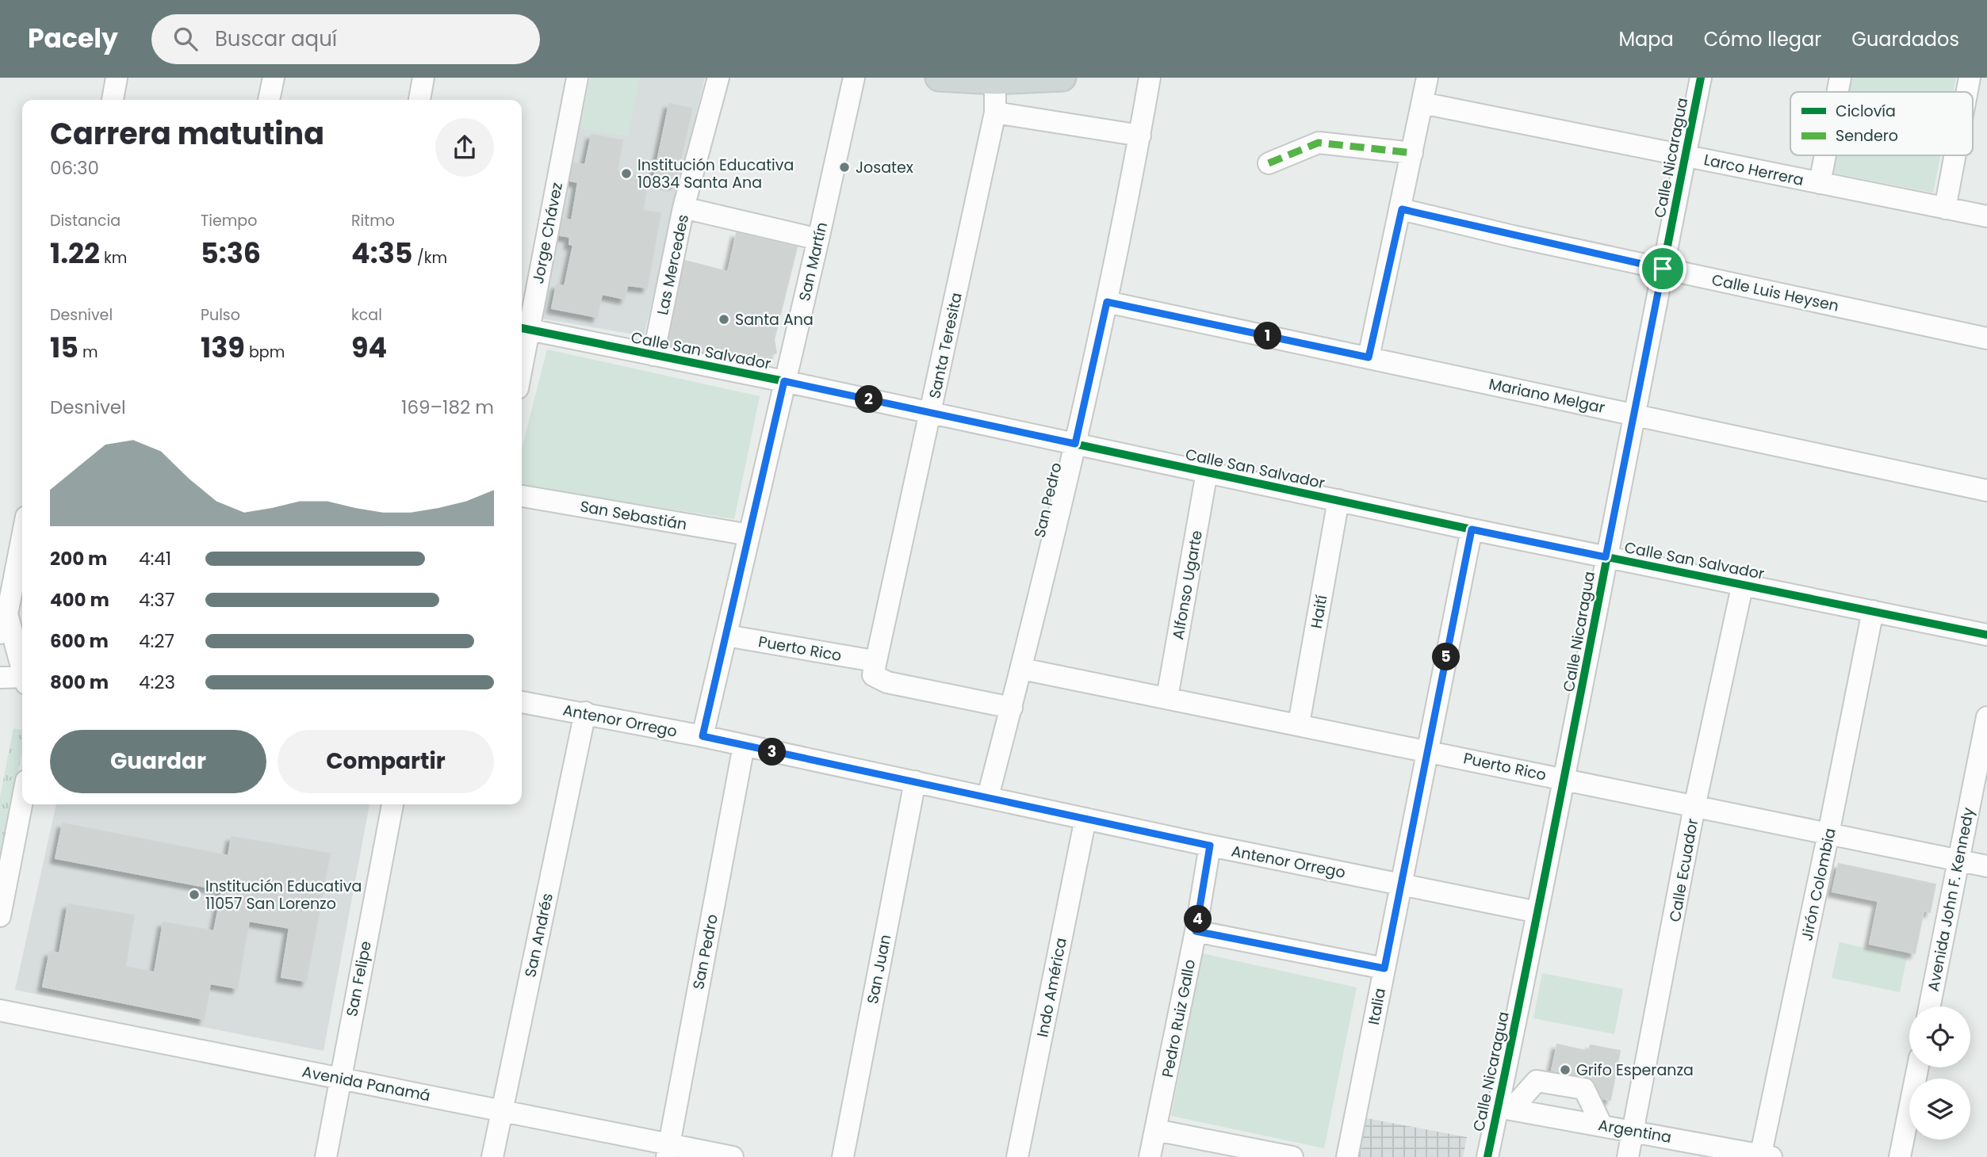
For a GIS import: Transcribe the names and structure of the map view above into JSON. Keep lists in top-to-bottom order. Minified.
{"streets":{"street":["Calle Nicaragua","Larco Herrera","Jorge Chávez","San Martín","Las Mercedes","Calle Luis Heysen","Santa Teresita","Calle San Salvador","Mariano Melgar","San Pedro","San Sebastián","Alfonso Ugarte","Haití","Puerto Rico","Antenor Orrego","Calle Ecuador","Jirón Colombia","Avenida John F. Kennedy","San Andrés","San Juan","San Felipe","Indo América","Italia","Pedro Ruiz Gallo","Avenida Panamá","Argentina"]},"crossings":[["Calle Nicaragua","Larco Herrera"],["Calle Nicaragua","Calle Luis Heysen"],["Calle Nicaragua","Calle San Salvador"],["Calle Nicaragua","Mariano Melgar"],["Calle Nicaragua","Puerto Rico"],["Calle Nicaragua","Antenor Orrego"],["Calle Nicaragua","Argentina"],["Jorge Chávez","Calle San Salvador"],["San Martín","Calle San Salvador"],["San Martín","San Sebastián"],["San Martín","Puerto Rico"],["San Martín","Antenor Orrego"],["Las Mercedes","Calle San Salvador"],["Santa Teresita","Calle San Salvador"],["Santa Teresita","Puerto Rico"],["Calle San Salvador","San Pedro"],["Calle San Salvador","Alfonso Ugarte"],["Calle San Salvador","Haití"],["Calle San Salvador","Calle Ecuador"],["Calle San Salvador","Jirón Colombia"],["Calle San Salvador","Italia"],["Mariano Melgar","San Pedro"],["San Pedro","Puerto Rico"],["San Pedro","Antenor Orrego"],["San Pedro","Avenida Panamá"],["Alfonso Ugarte","Puerto Rico"],["Haití","Puerto Rico"],["Puerto Rico","Calle Ecuador"],["Puerto Rico","Jirón Colombia"],["Puerto Rico","Avenida John F. Kennedy"],["Puerto Rico","Italia"],["Antenor Orrego","San Andrés"],["Antenor Orrego","San Juan"],["Antenor Orrego","Indo América"],["Antenor Orrego","Italia"],["Antenor Orrego","Pedro Ruiz Gallo"],["Calle Ecuador","Argentina"],["Jirón Colombia","Argentina"],["San Andrés","Avenida Panamá"],["San Felipe","Avenida Panamá"]],"places":["Josatex","Institución Educativa 10834 Santa Ana","Santa Ana","Institución Educativa 11057 San Lorenzo","Grifo Esperanza"],"legend":["Ciclovía","Sendero"],"page":{"header":"Pacely","search":"Buscar aquí","nav":["Mapa","Cómo llegar","Guardados"],"heading":["Carrera matutina","06:30"],"stats":[["Distancia","1.22 km"],["Tiempo","5:36"],["Ritmo","4:35 /km"],["Desnivel","15 m"],["Pulso","139 bpm"],["kcal","94"]],"pins":["1","2","5","3","4"],"chart":["Desnivel","169–182 m"],"list":[{"name":"200 m","note":"4:41"},{"name":"400 m","note":"4:37"},{"name":"600 m","note":"4:27"},{"name":"800 m","note":"4:23"}],"buttons":["Guardar","Compartir"]}}
